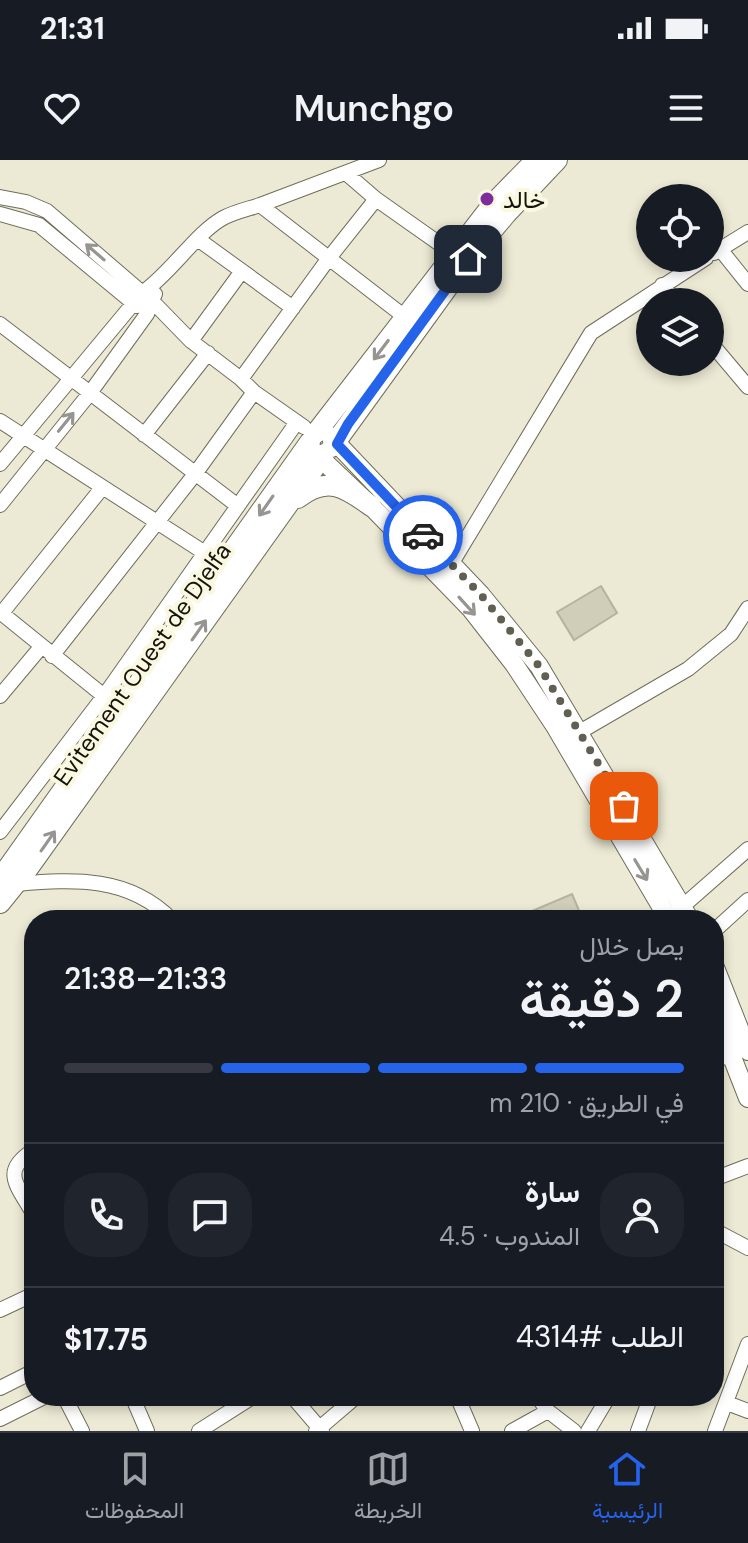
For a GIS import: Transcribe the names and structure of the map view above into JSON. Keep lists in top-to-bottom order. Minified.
{"streets":{"highway":["Evitement Ouest de Djelfa"]},"places":["خالد"],"page":{"status":"21:31","header":"Munchgo","heading":["2 دقيقة","يصل خلال","21:33–21:38"],"panel":["سارة","المندوب · 4.5","الطلب #4314","$17.75"],"bar":"في الطريق · 210 m","tabs":["الرئيسية","الخريطة","المحفوظات"]}}
